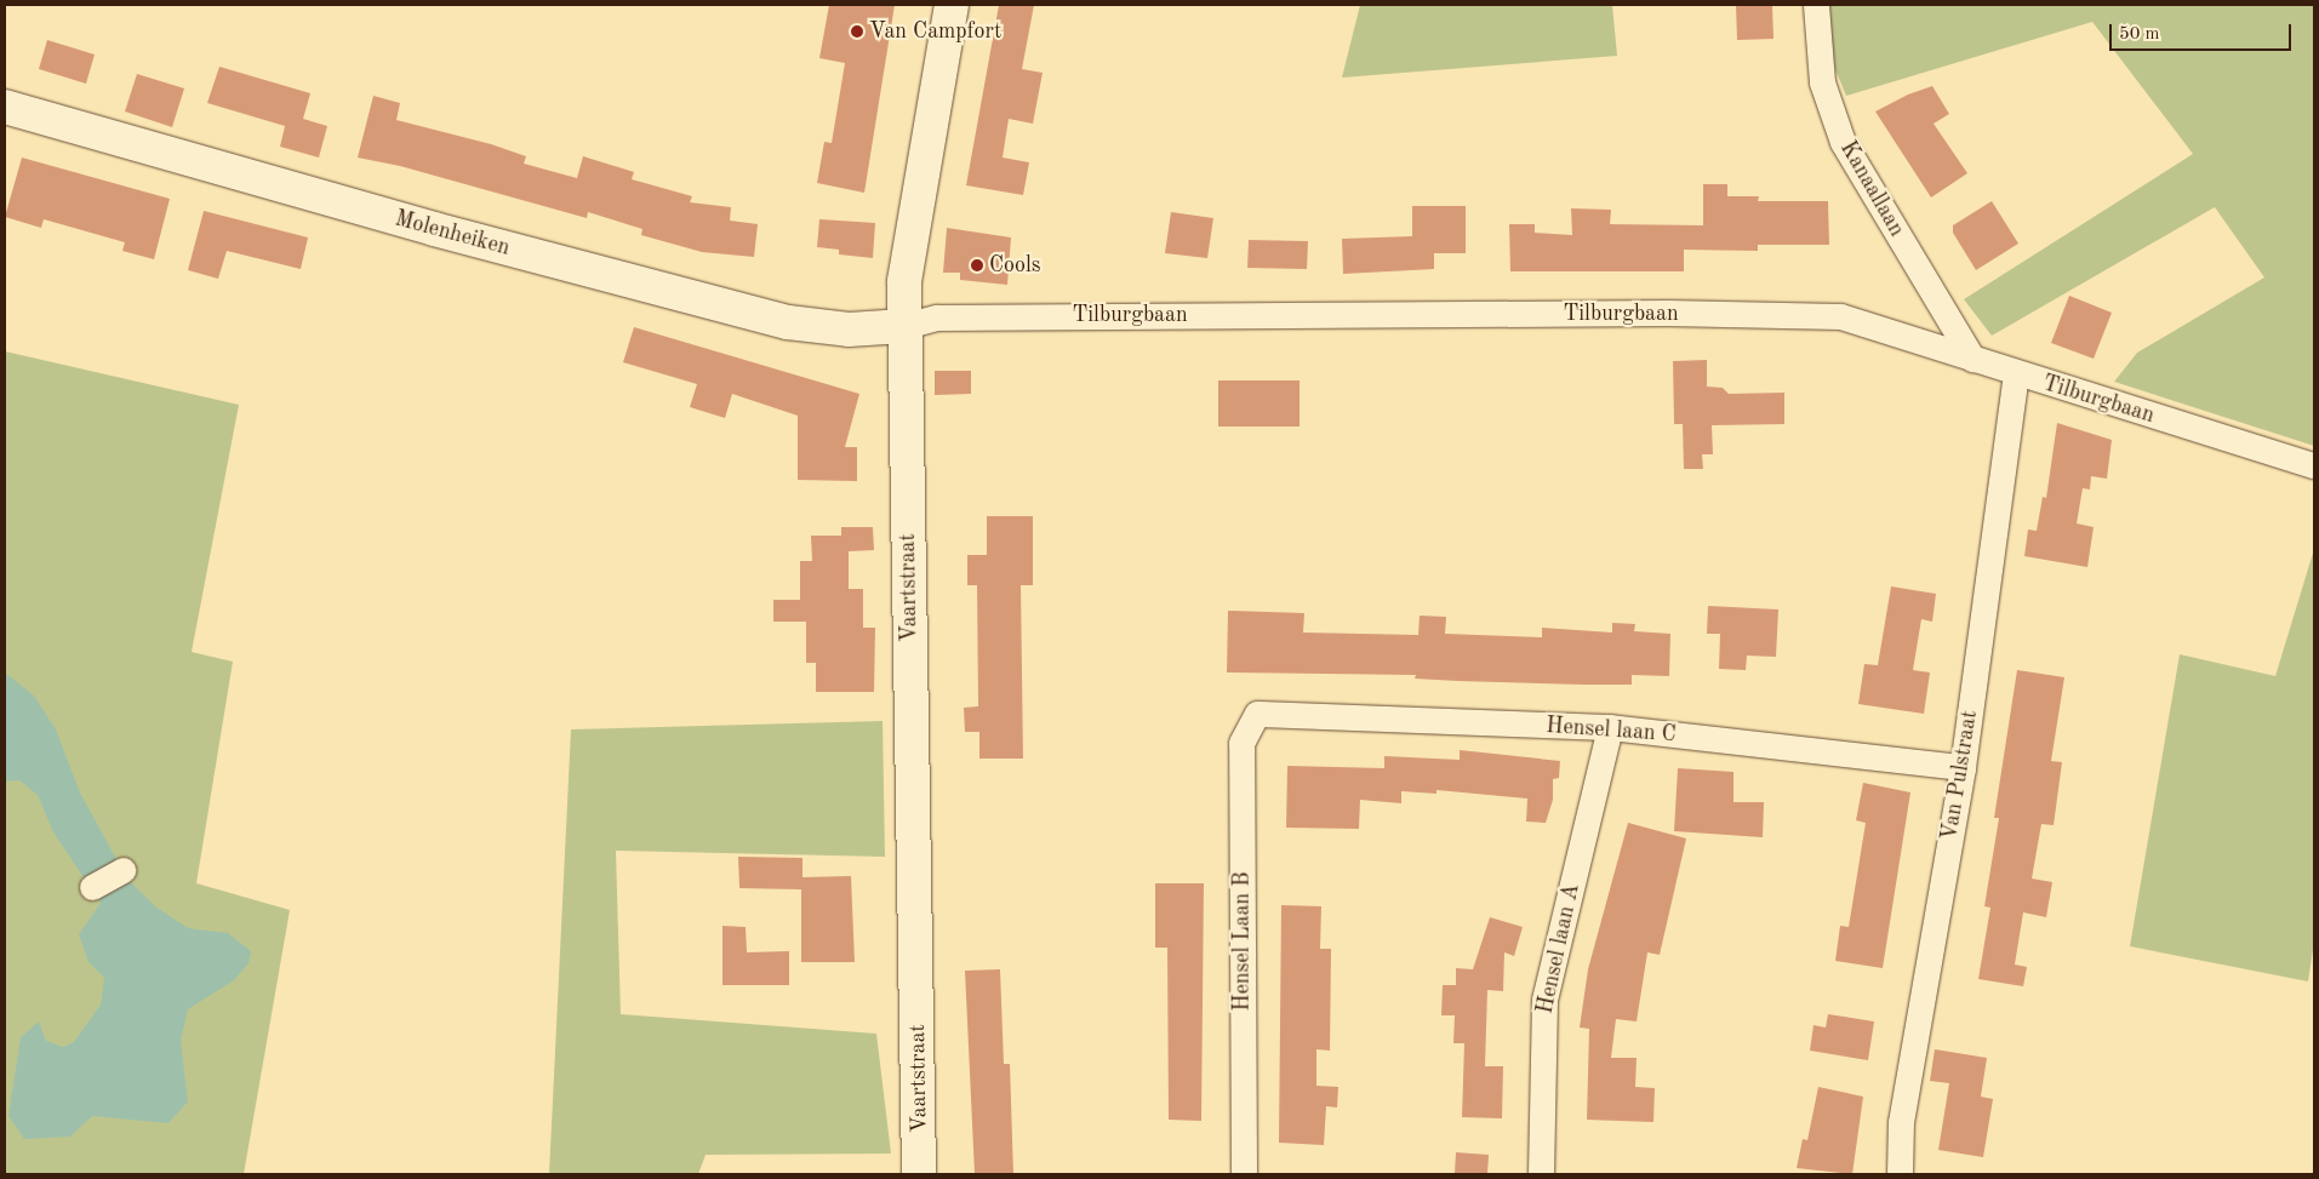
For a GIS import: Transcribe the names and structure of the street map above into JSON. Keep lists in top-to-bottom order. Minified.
{"streets":{"main road":["Molenheiken","Vaartstraat"],"street":["Kanaallaan","Tilburgbaan","Hensel laan C","Van Pulstraat","Hensel Laan B","Hensel laan A"]},"crossings":[["Kanaallaan","Tilburgbaan"],["Molenheiken","Tilburgbaan"],["Molenheiken","Vaartstraat"],["Tilburgbaan","Vaartstraat"],["Tilburgbaan","Van Pulstraat"],["Hensel laan C","Van Pulstraat"],["Hensel laan C","Hensel Laan B"],["Hensel laan C","Hensel laan A"]],"places":["Van Campfort","Cools"],"scale_bar":"50 m"}
